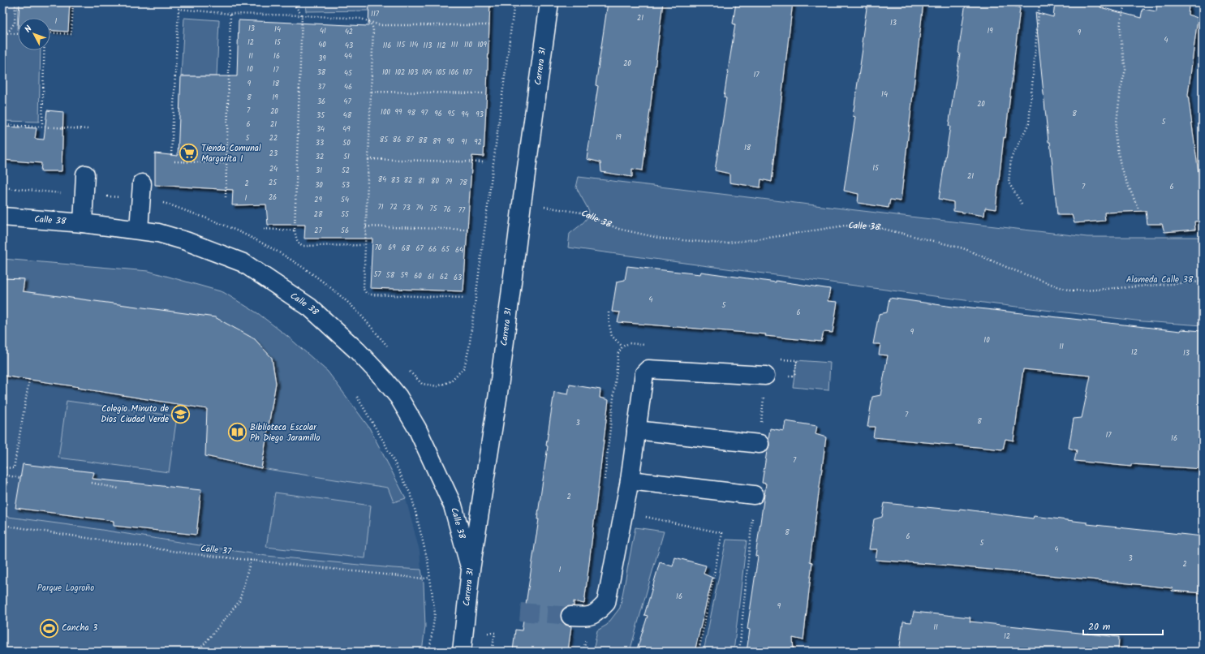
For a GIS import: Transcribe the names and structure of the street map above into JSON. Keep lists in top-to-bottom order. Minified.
{"streets":{"street":["Carrera 31","Calle 38"],"path":["Calle 37"]},"crossings":[["Carrera 31","Calle 38"]],"parks":["Alameda Calle 38","Parque Logroño"],"places":{"supermarket":["Tienda Comunal Margarita 1"],"school or university":["Colegio Minuto de Dios Ciudad Verde"],"library":["Biblioteca Escolar Ph Diego Jaramillo"],"sports":["Cancha 3"]},"house_numbers":["117","21","1","13","13","14","41","19","42","9","4","12","15","40","115","114","111","110","109","43","116","113","112","11","16","44","39","20","10","17","38","101","102","103","104","105","106","107","45","17","9","18","37","46","14","8","19","36","47","20","7","20","100","99","98","97","96","95","8","94","93","35","48","5","6","21","34","49","19","5","22","85","86","87","88","89","90","91","92","33","50","18","23","32","51","15","24","31","52","21","84","83","82","81","80","79","25","78","2","30","53","7","6","26","1","29","54","71","72","73","74","75","76","77","28","55","27","56","70","69","68","67","66","65","64","57","58","59","60","61","62","63","4","5","6","9","10","11","12","13","7","8","3","17","16","7","2","8","6","5","4","3","2","1","16","9","11","12"],"scale_bar":"20 m","north":"top left"}
